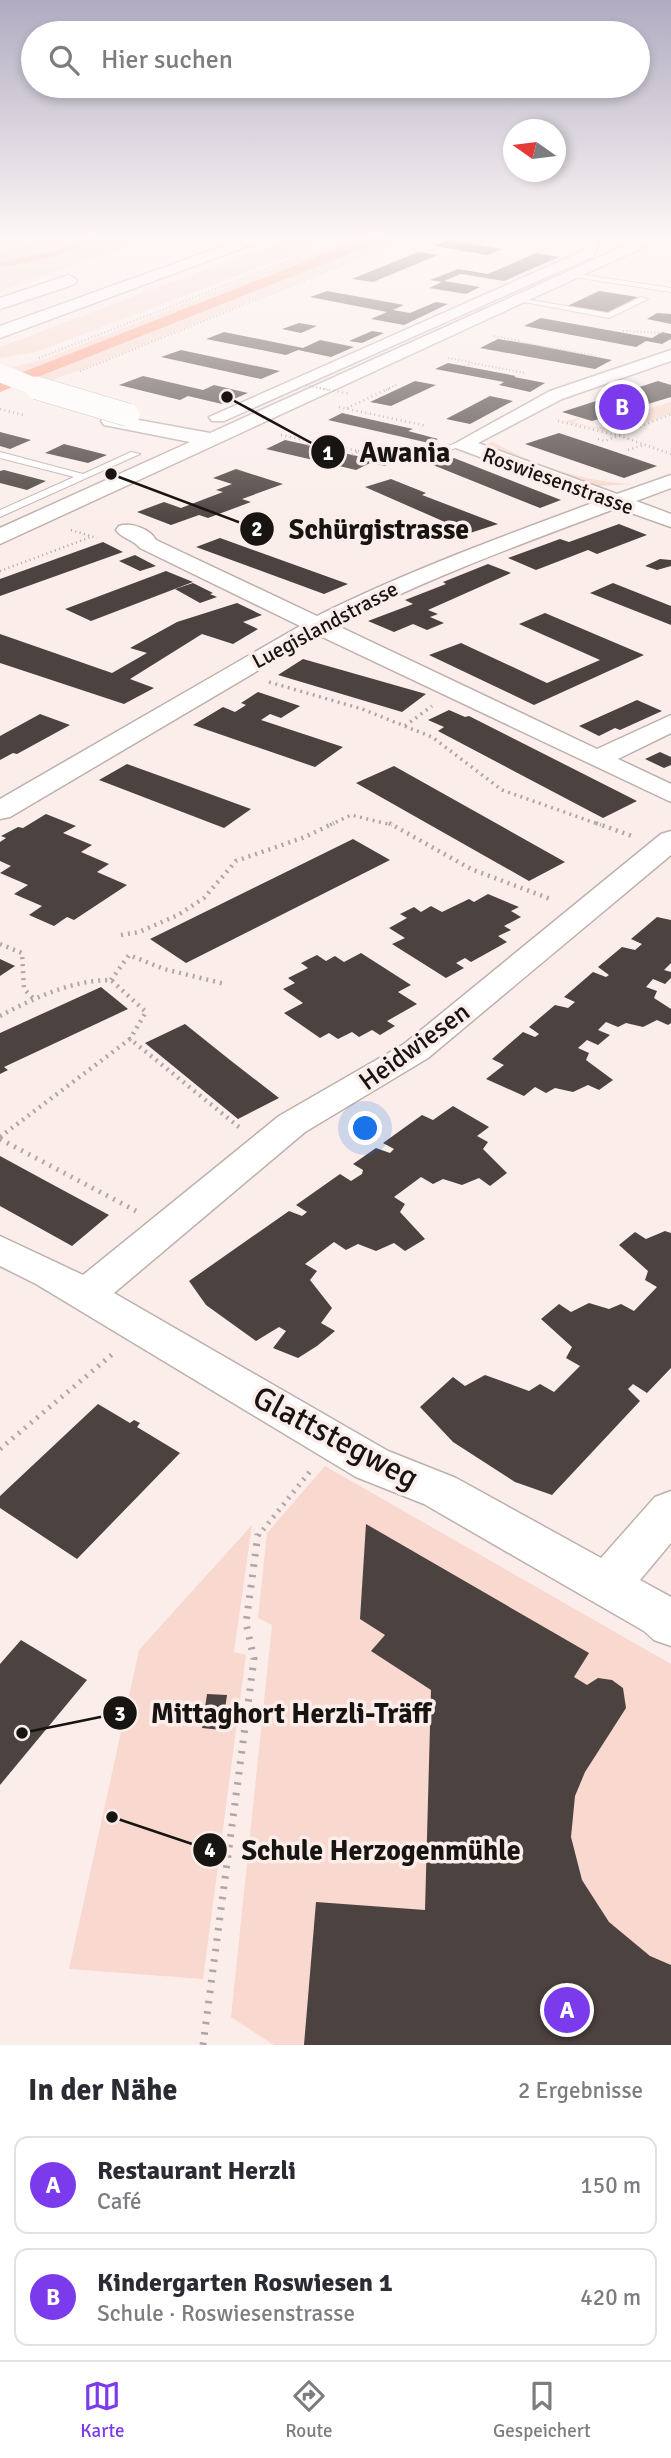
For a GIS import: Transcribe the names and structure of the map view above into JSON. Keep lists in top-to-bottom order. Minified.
{"streets":{"street":["Roswiesenstrasse","Luegislandstrasse","Heidwiesen","Glattstegweg"]},"crossings":[["Roswiesenstrasse","Luegislandstrasse"],["Heidwiesen","Glattstegweg"]],"places":["Awania","Schürgistrasse","Mittaghort Herzli-Träff","Schule Herzogenmühle"],"north":"left","page":{"search":"Hier suchen","pins":["B","A"],"heading":["In der Nähe","2 Ergebnisse"],"list":[{"mark":"A","name":"Restaurant Herzli","note":"Café","value":"150 m"},{"mark":"B","name":"Kindergarten Roswiesen 1","note":"Schule · Roswiesenstrasse","value":"420 m"}],"nav":["Karte","Route","Gespeichert"]}}
